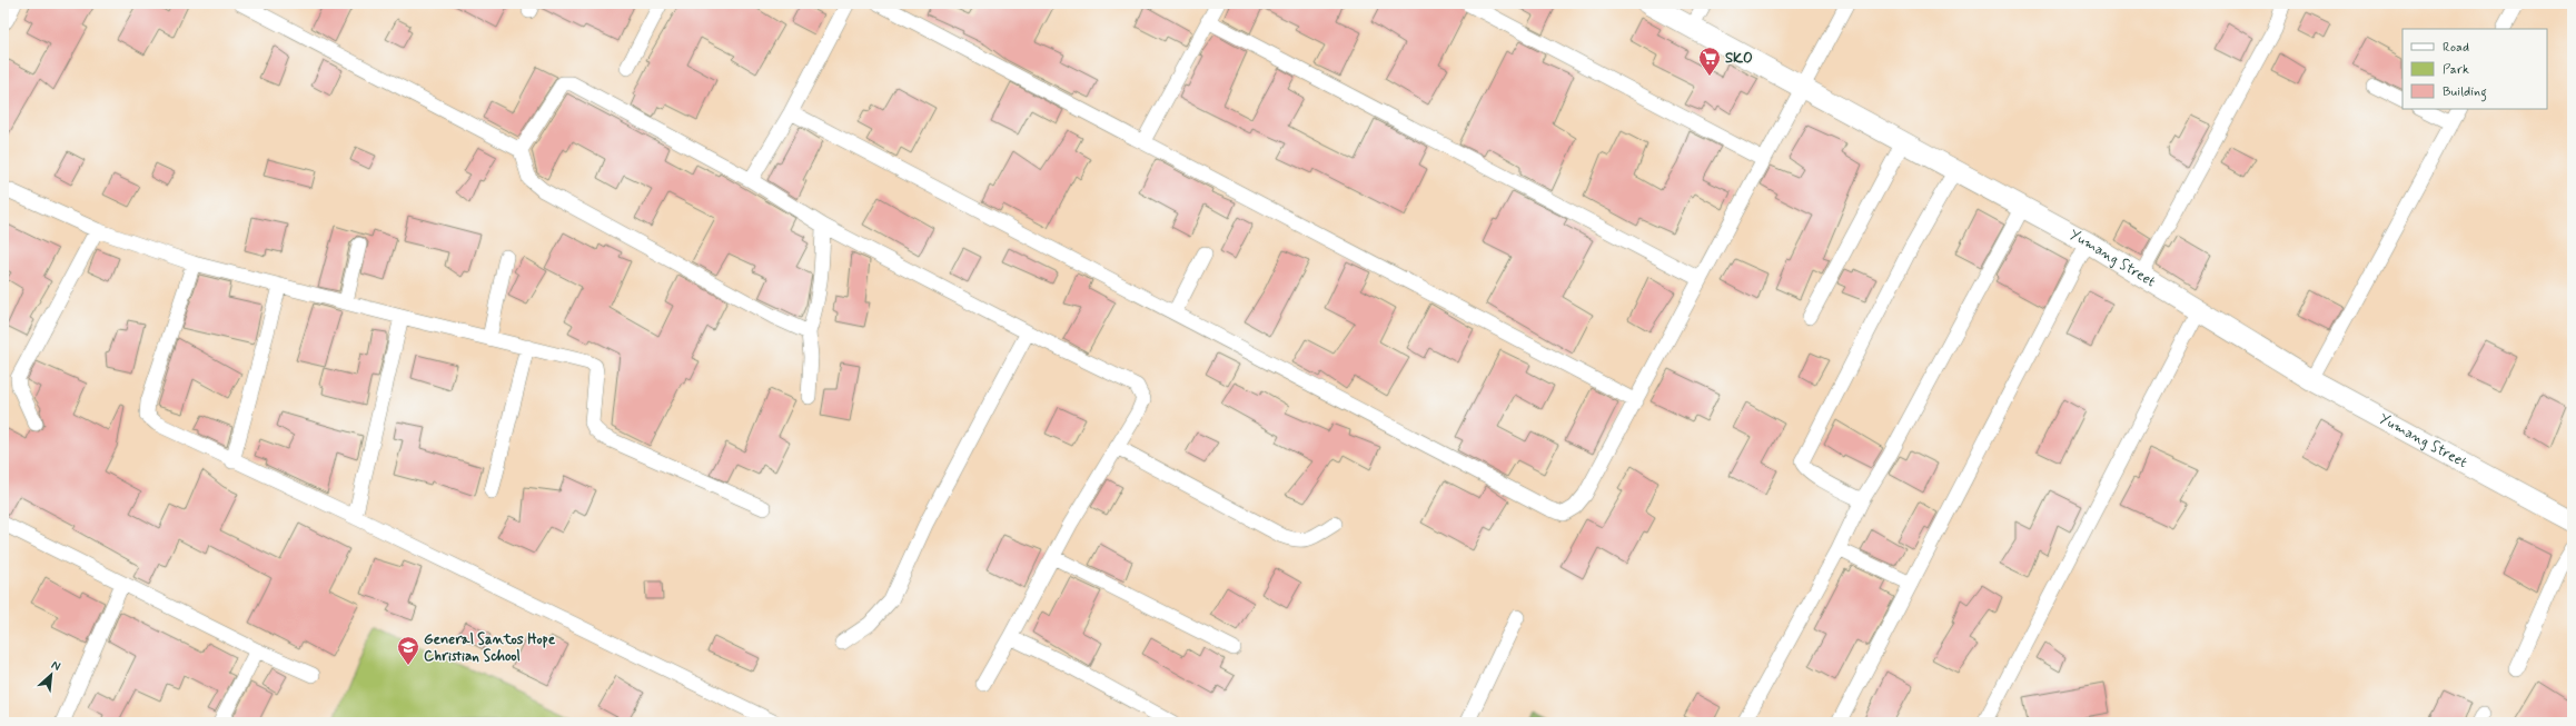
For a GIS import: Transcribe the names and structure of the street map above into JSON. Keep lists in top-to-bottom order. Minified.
{"streets":{"main road":["Yumang Street"]},"places":{"supermarket":["SKO"],"school or university":["General Santos Hope Christian School"]},"legend":["Road","Park","Building"],"north":"top right"}
